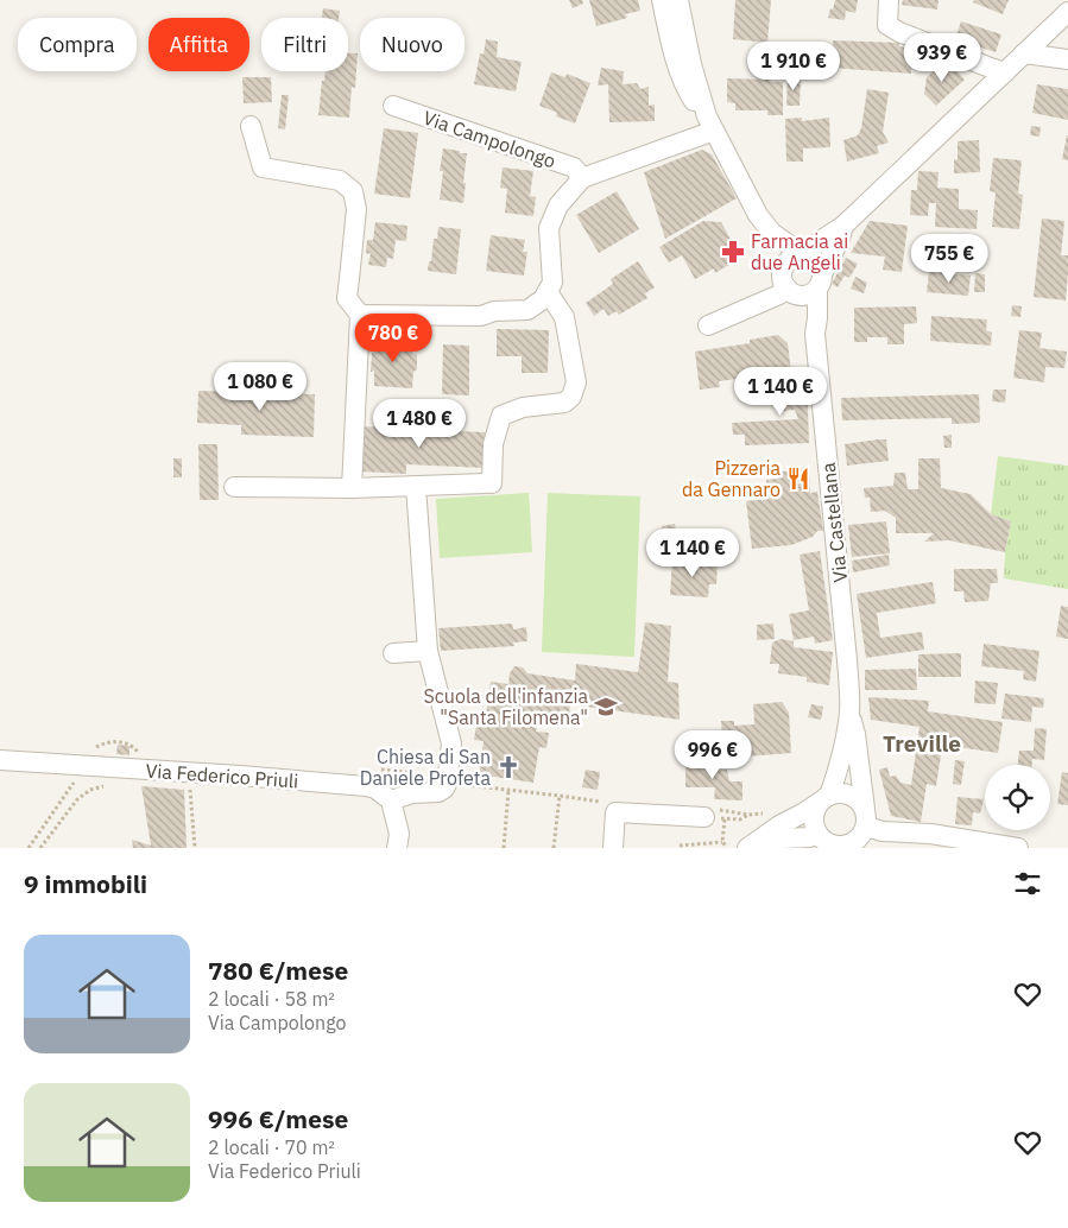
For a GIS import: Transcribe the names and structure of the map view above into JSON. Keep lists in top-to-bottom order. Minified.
{"streets":{"street":["Via Campolongo","Via Castellana","Via Federico Priuli"]},"districts":["Treville"],"places":{"pharmacy":["Farmacia ai due Angeli"],"restaurant":["Pizzeria da Gennaro"],"school or university":["Scuola dell'infanzia \"Santa Filomena\""],"church":["Chiesa di San Daniele Profeta"]},"page":{"chip":["Compra","Affitta","Filtri","Nuovo"],"price":["939 €","1 910 €","755 €","780 €","1 080 €","1 140 €","1 480 €","1 140 €","996 €"],"heading":"9 immobili","list":[{"name":"780 €/mese","note":"2 locali · 58 m² · Via Campolongo"},{"name":"996 €/mese","note":"2 locali · 70 m² · Via Federico Priuli"}]}}
